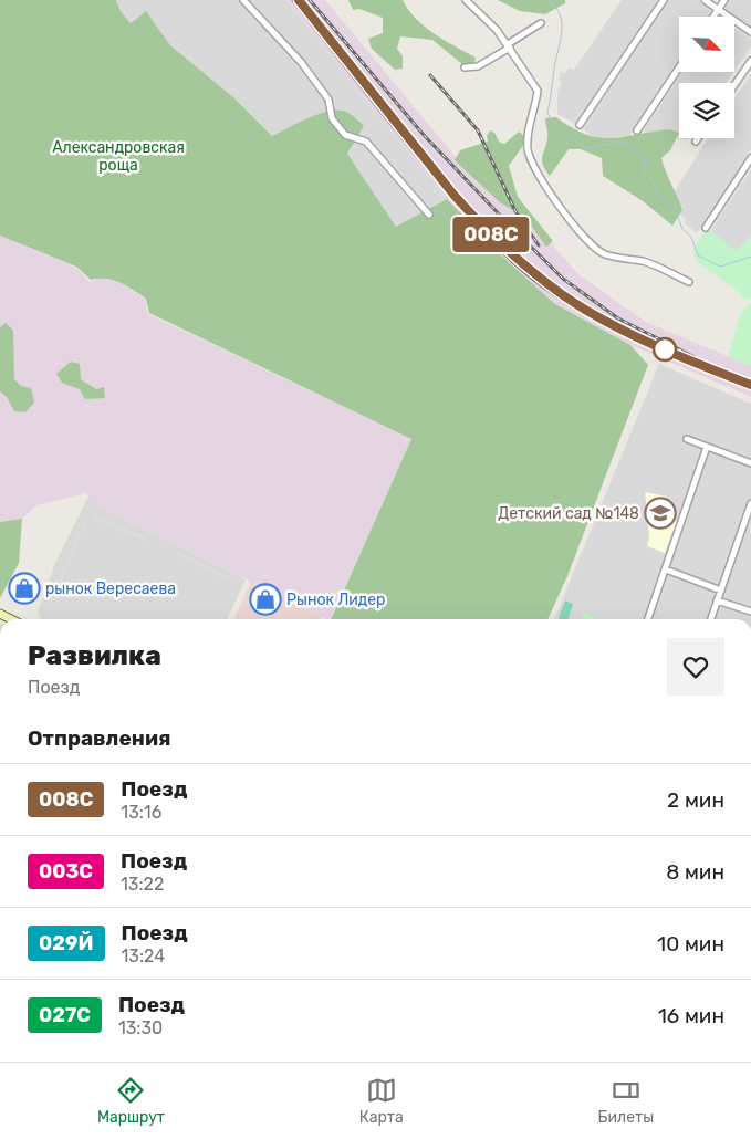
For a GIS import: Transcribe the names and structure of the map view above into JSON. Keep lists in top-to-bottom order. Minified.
{"parks":["Александровская роща"],"places":{"school or university":["Детский сад №148"],"shop":["рынок Вересаева","Рынок Лидер"]},"north":"bottom right","page":{"on_map":"008С","heading":[["Развилка","Поезд"],"Отправления"],"list":[{"mark":"008С","name":"Поезд","note":"13:16","value":"2 мин"},{"mark":"003С","name":"Поезд","note":"13:22","value":"8 мин"},{"mark":"029Й","name":"Поезд","note":"13:24","value":"10 мин"},{"mark":"027С","name":"Поезд","note":"13:30","value":"16 мин"}],"tabs":["Маршрут","Карта","Билеты"]}}
